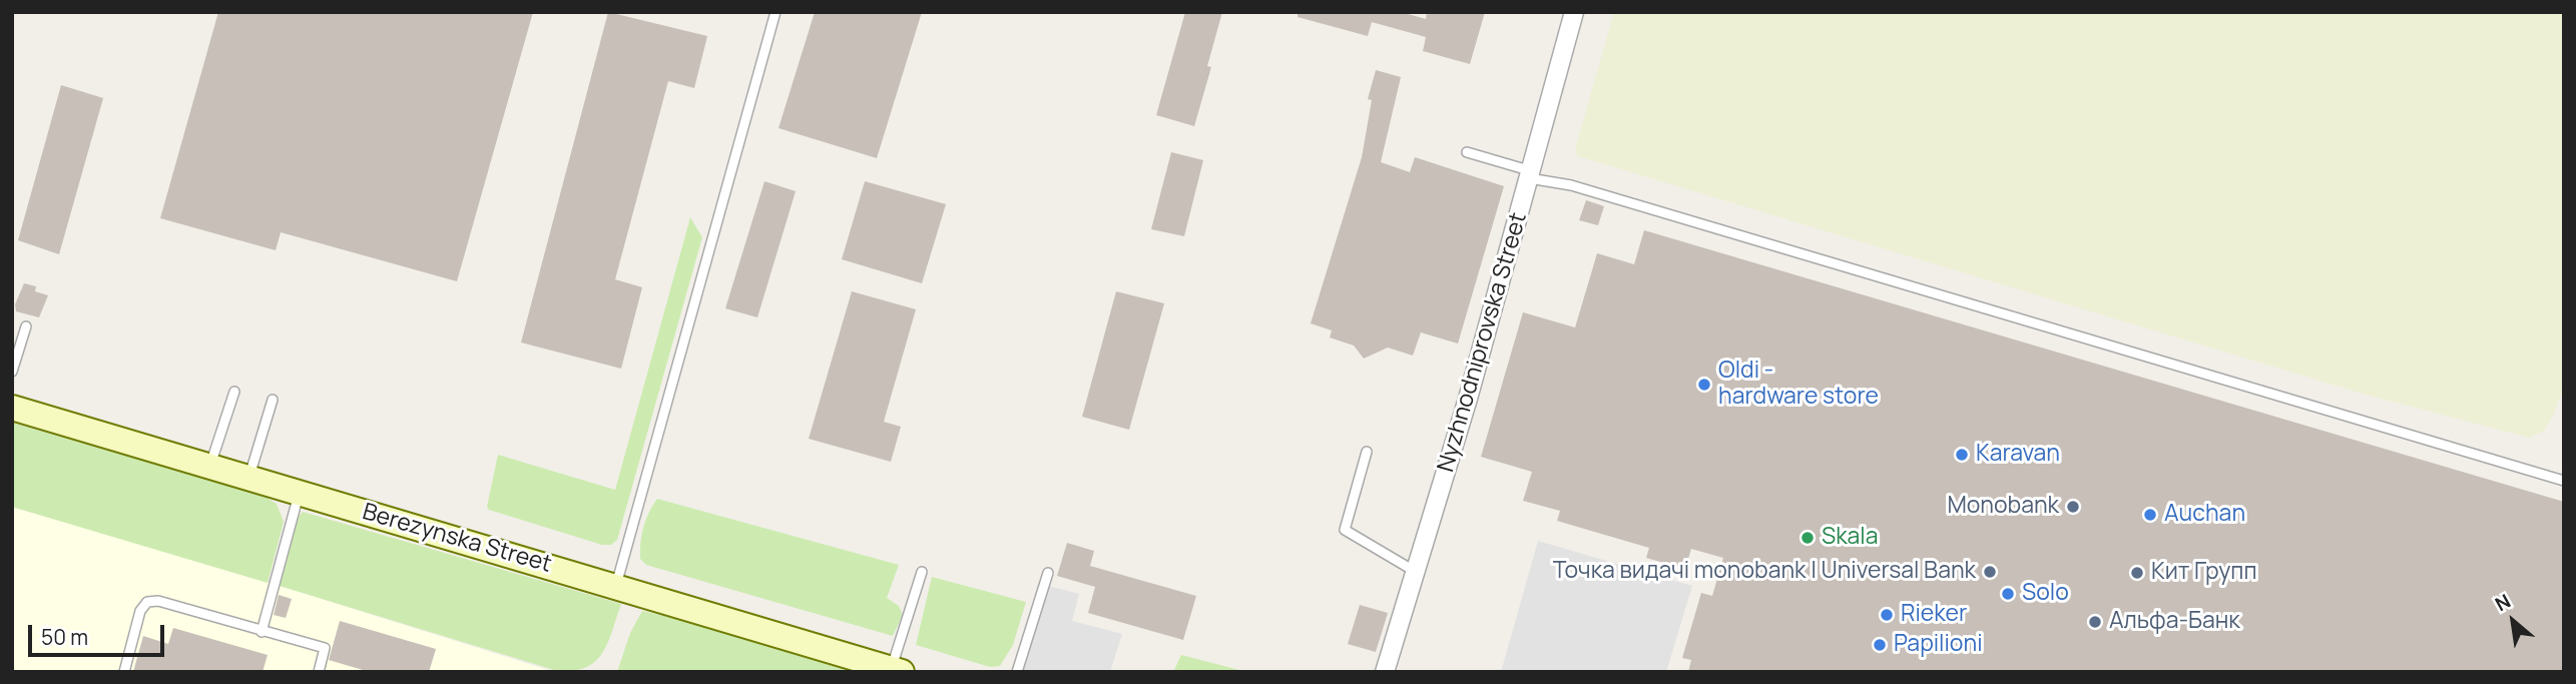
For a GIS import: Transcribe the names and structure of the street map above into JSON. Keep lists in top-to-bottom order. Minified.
{"streets":{"street":["Nyzhnodniprovska Street","Berezynska Street"]},"places":["Oldi - hardware store","Karavan","Monobank","Auchan","Skala","Точка видачі monobank | Universal Bank","Кит Групп","Solo","Rieker","Альфа-Банк","Papilioni"],"scale_bar":"50 m","north":"top left"}
